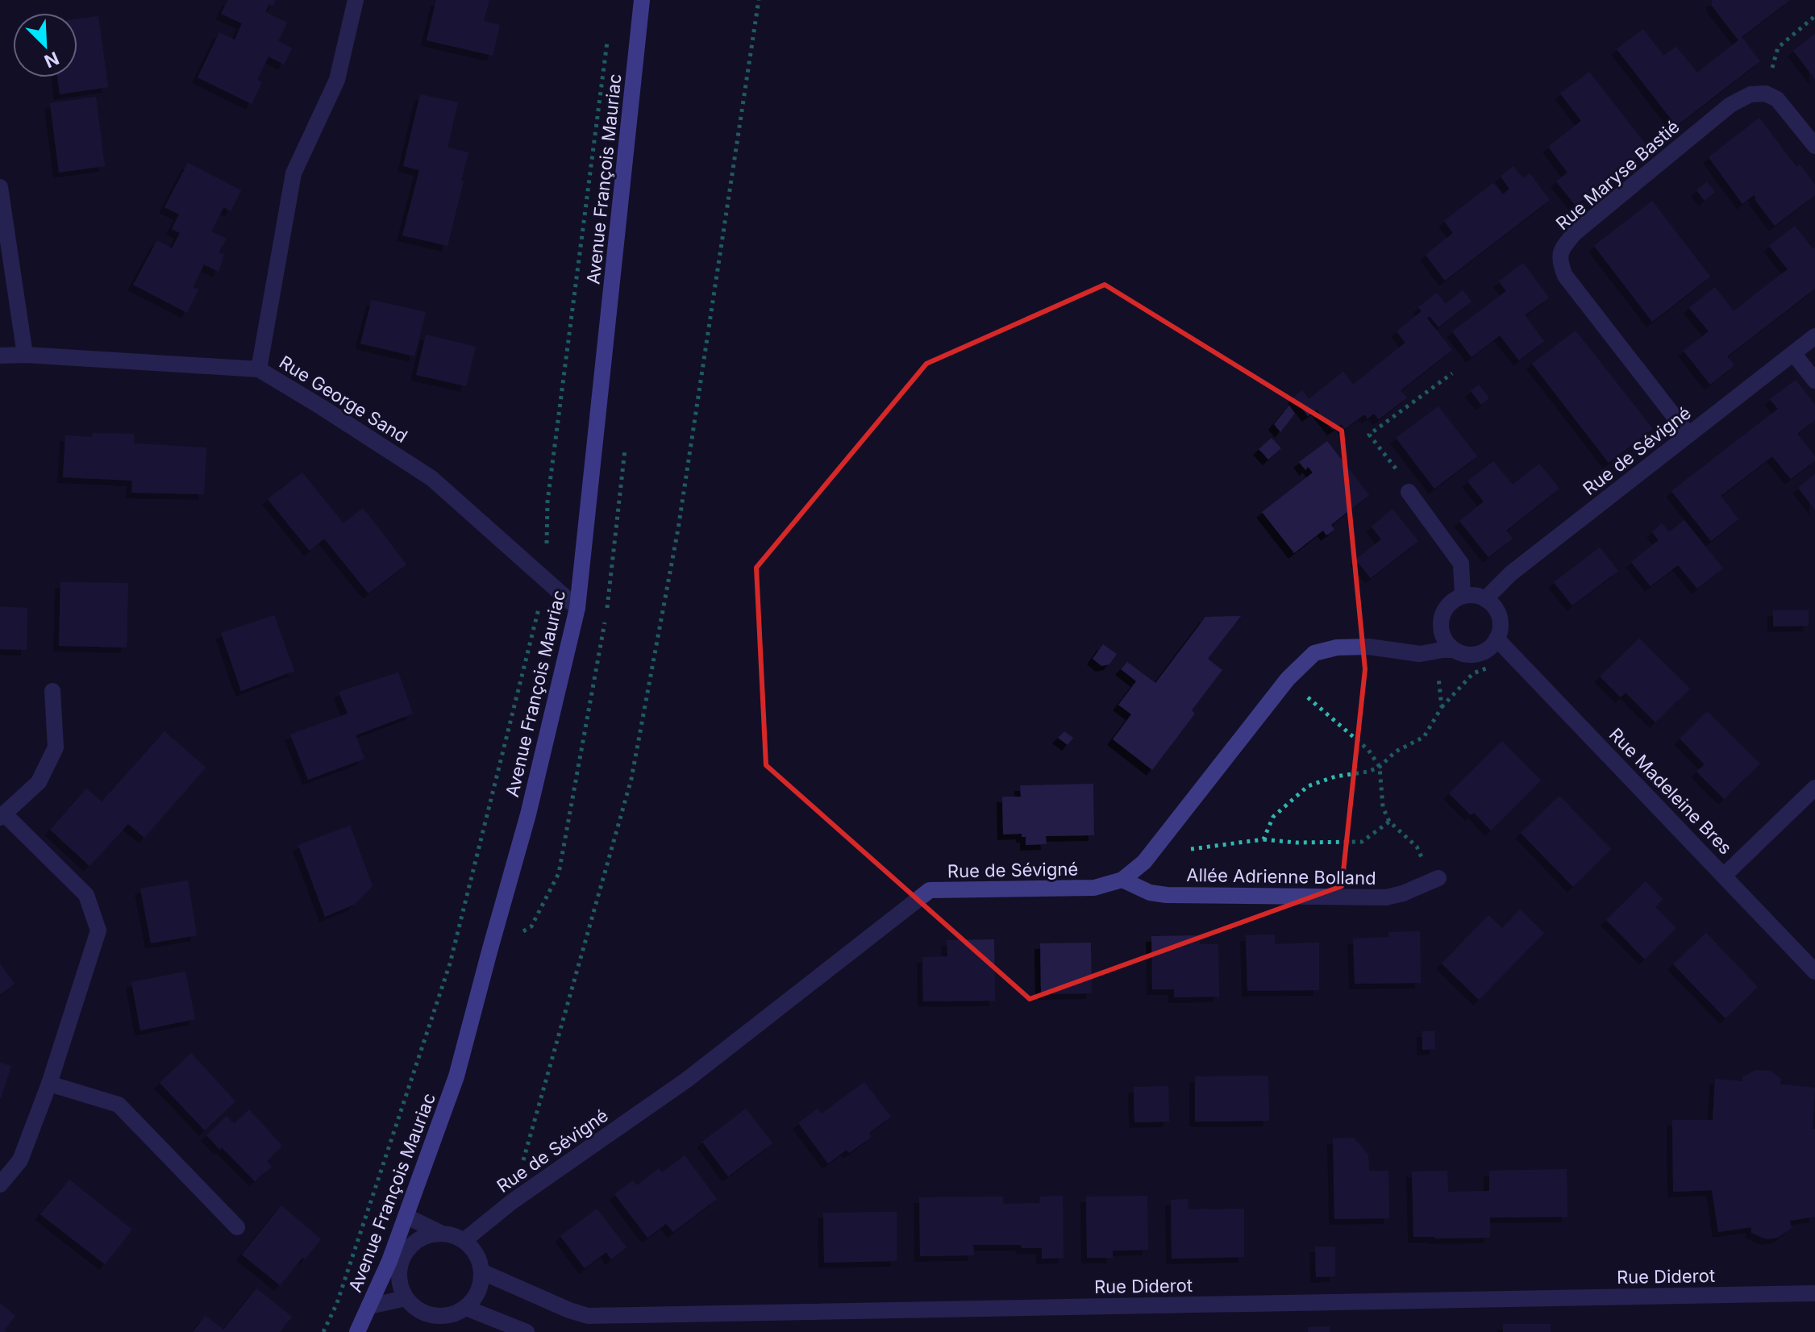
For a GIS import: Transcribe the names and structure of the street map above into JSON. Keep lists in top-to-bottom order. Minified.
{"streets":{"street":["Rue Maryse Bastié","Avenue François Mauriac","Rue George Sand","Rue de Sévigné","Rue Madeleine Bres","Allée Adrienne Bolland","Rue Diderot"]},"crossings":[["Rue Maryse Bastié","Rue de Sévigné"],["Avenue François Mauriac","Rue George Sand"],["Rue de Sévigné","Rue Madeleine Bres"],["Rue de Sévigné","Allée Adrienne Bolland"],["Rue de Sévigné","Rue Diderot"]],"north":"bottom right"}
